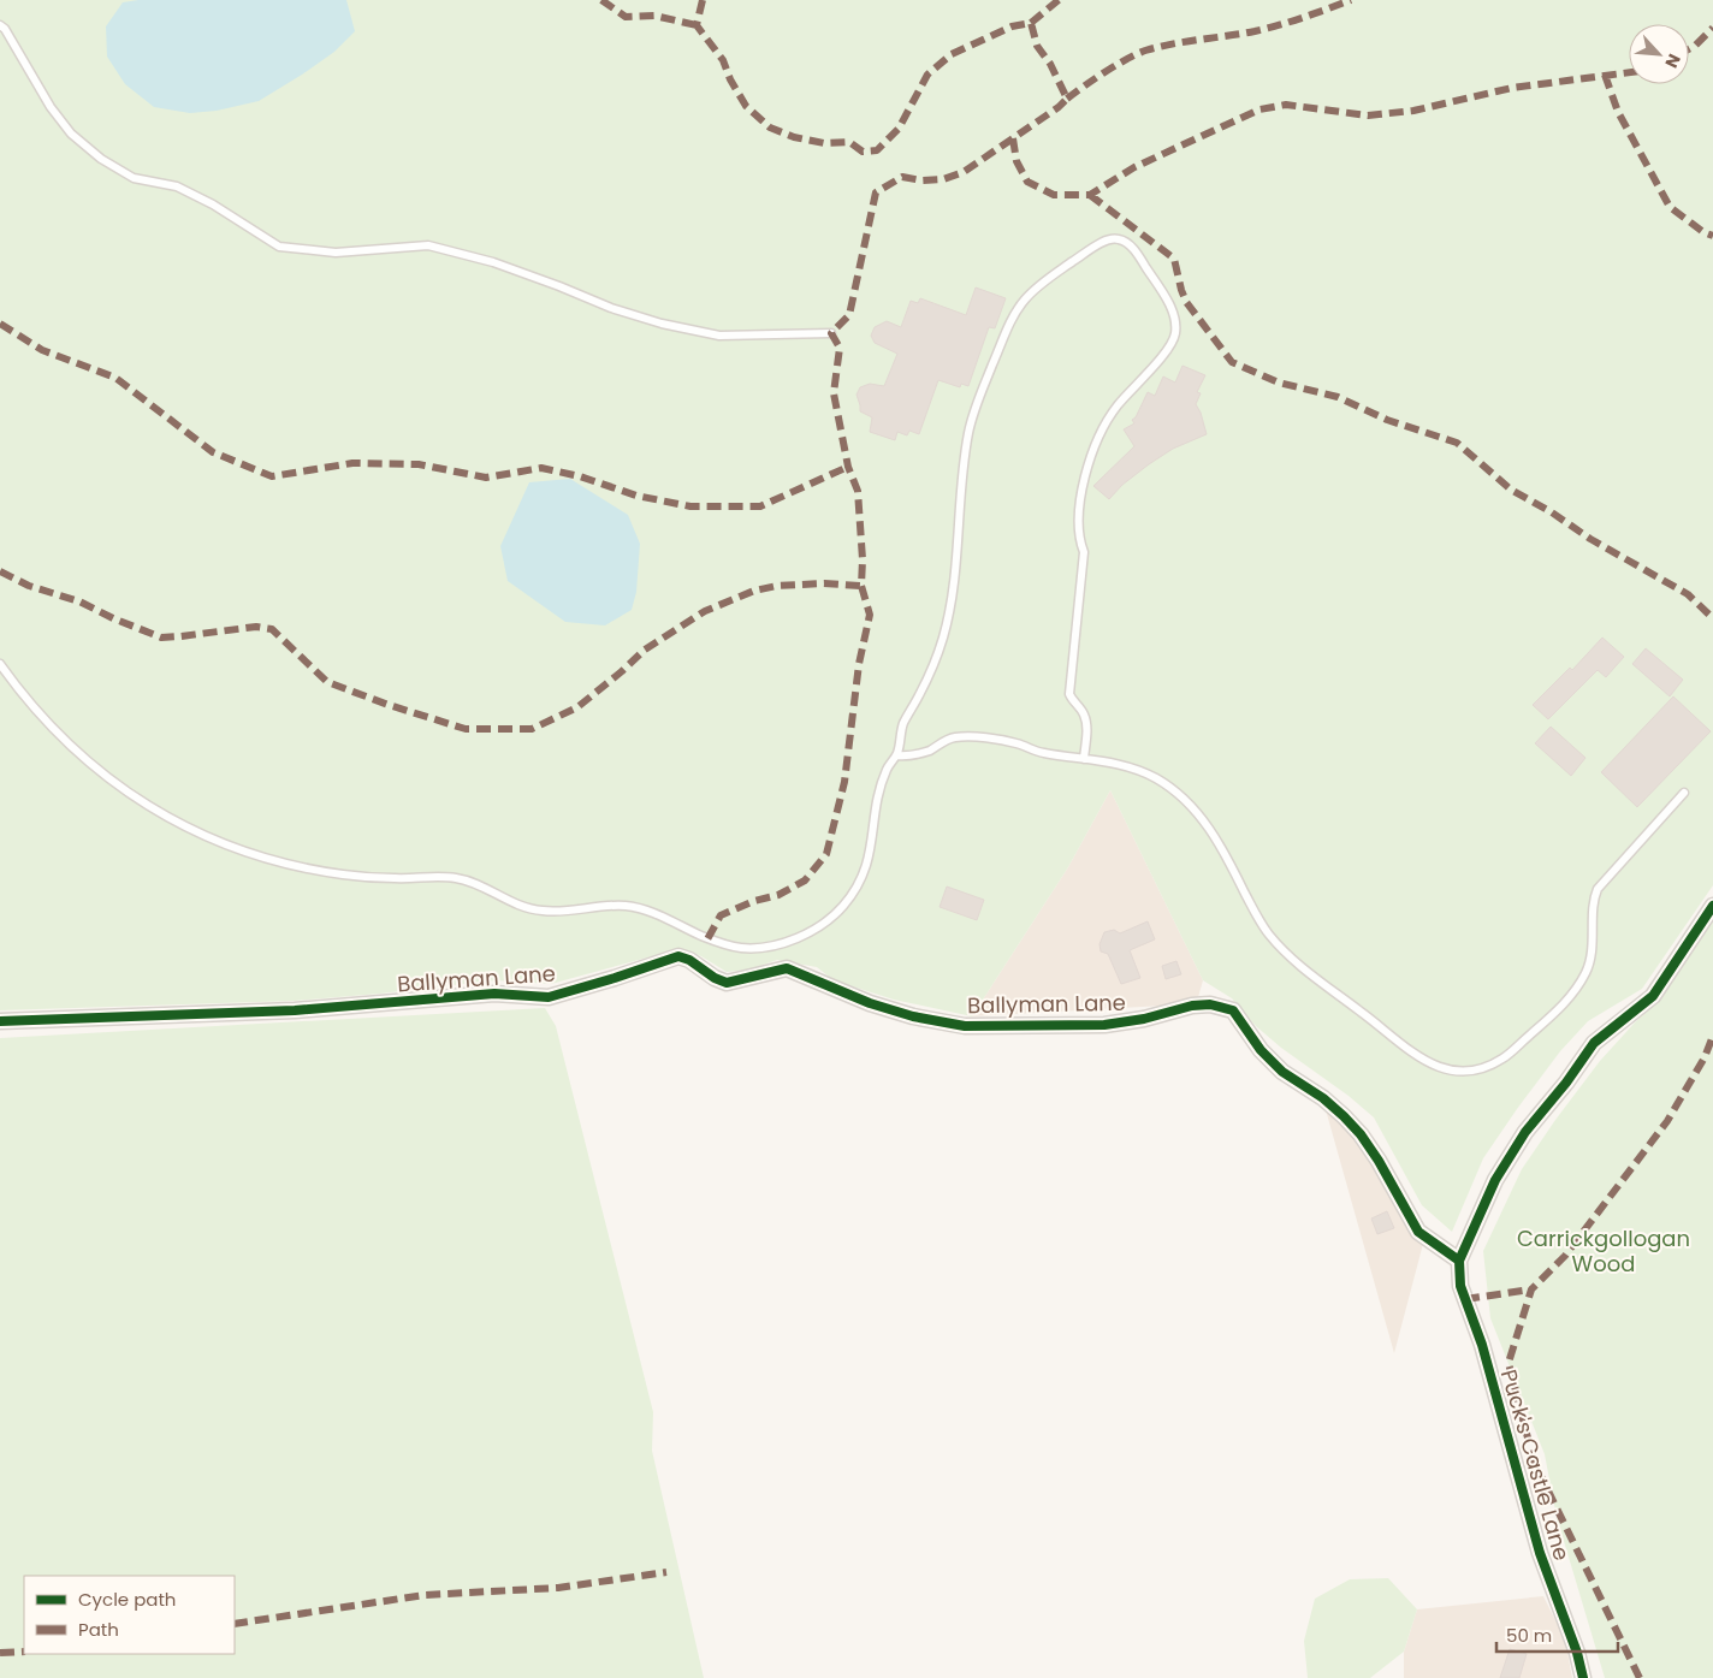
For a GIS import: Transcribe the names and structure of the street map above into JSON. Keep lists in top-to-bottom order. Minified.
{"streets":{"street":["Ballyman Lane","Puck's Castle Lane"]},"crossings":[["Ballyman Lane","Puck's Castle Lane"]],"parks":["Carrickgollogan Wood"],"legend":["Cycle path","Path"],"scale_bar":"50 m","north":"bottom right"}
